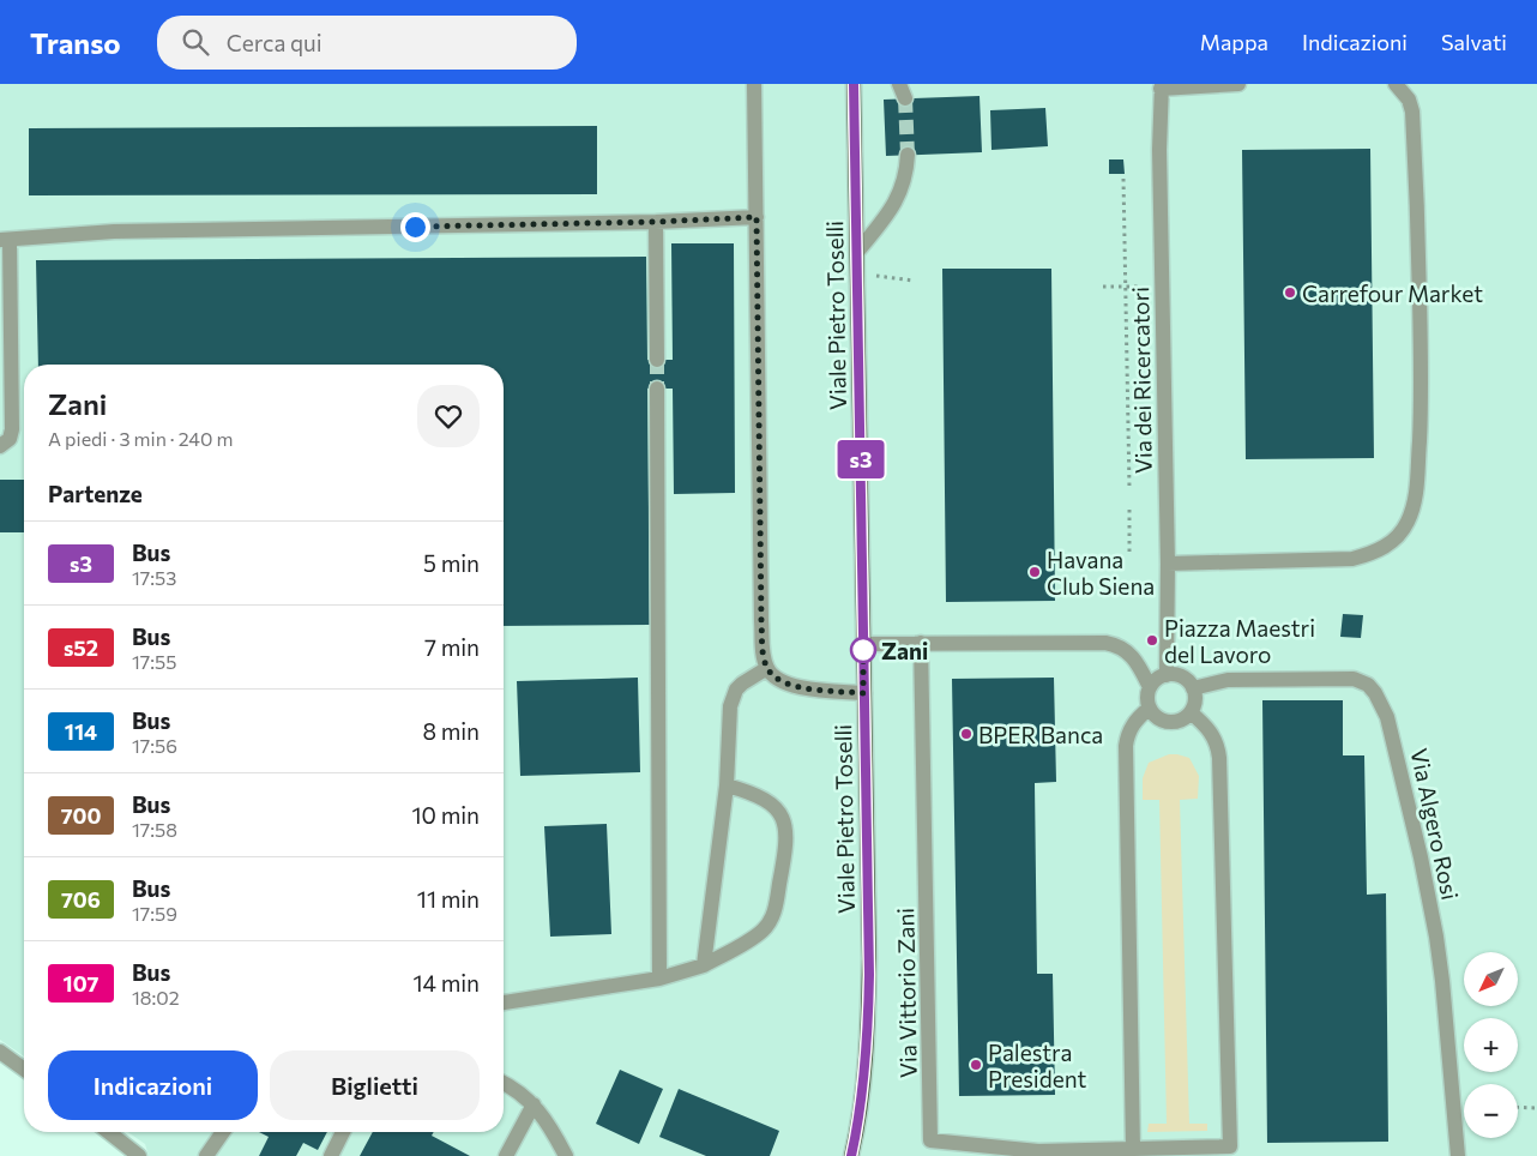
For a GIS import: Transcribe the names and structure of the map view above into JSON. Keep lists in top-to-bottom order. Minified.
{"streets":{"main road":["Viale Pietro Toselli"],"street":["Via dei Ricercatori","Via Algero Rosi","Via Vittorio Zani"]},"crossings":[["Via dei Ricercatori","Via Algero Rosi"]],"places":["Carrefour Market","Havana Club Siena","Piazza Maestri del Lavoro","Zani","BPER Banca","Palestra President"],"lines":["bus line s3"],"north":"bottom left","page":{"header":"Transo","search":"Cerca qui","nav":["Mappa","Indicazioni","Salvati"],"on_map":"s3","heading":[["Zani","A piedi · 3 min · 240 m"],"Partenze"],"list":[{"mark":"s3","name":"Bus","note":"17:53","value":"5 min"},{"mark":"s52","name":"Bus","note":"17:55","value":"7 min"},{"mark":"114","name":"Bus","note":"17:56","value":"8 min"},{"mark":"700","name":"Bus","note":"17:58","value":"10 min"},{"mark":"706","name":"Bus","note":"17:59","value":"11 min"},{"mark":"107","name":"Bus","note":"18:02","value":"14 min"}],"map_buttons":["+","−"],"buttons":["Indicazioni","Biglietti"]}}
